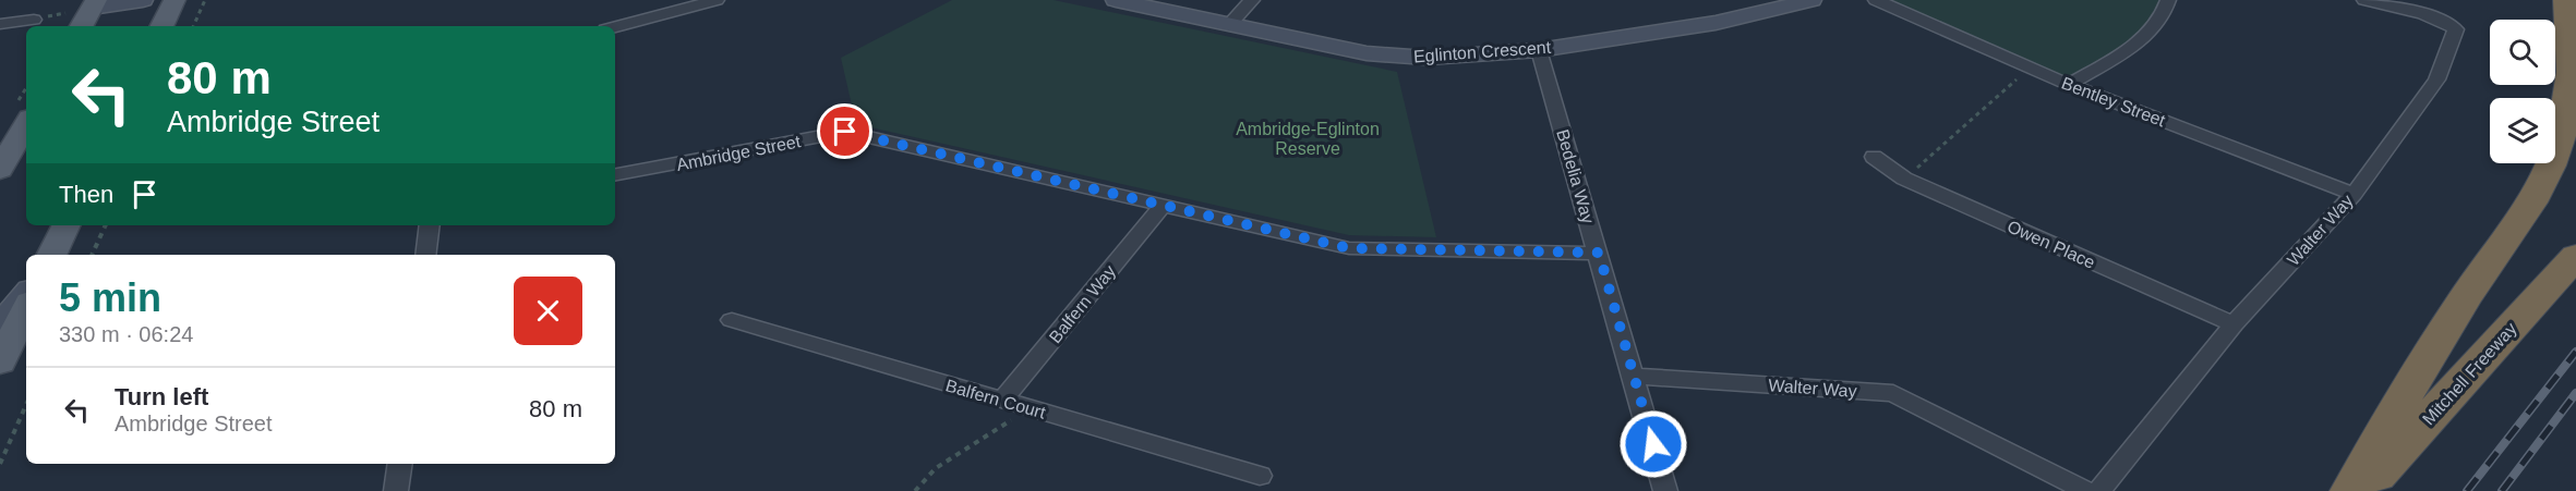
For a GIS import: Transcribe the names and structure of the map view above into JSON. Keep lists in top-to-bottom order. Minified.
{"streets":{"highway":["Mitchell Freeway"],"street":["Eglinton Crescent","Bentley Street","Ambridge Street","Bedelia Way","Walter Way","Owen Place","Balfern Way","Balfern Court"]},"crossings":[["Eglinton Crescent","Bedelia Way"],["Bentley Street","Walter Way"],["Ambridge Street","Bedelia Way"],["Ambridge Street","Balfern Way"],["Bedelia Way","Walter Way"],["Walter Way","Owen Place"],["Balfern Way","Balfern Court"]],"parks":["Ambridge-Eglinton Reserve"],"page":{"turn":["80 m","Ambridge Street"],"then":"Then","heading":["5 min","330 m · 06:24"],"list":[{"name":"Turn left","note":"Ambridge Street","value":"80 m"}]}}
